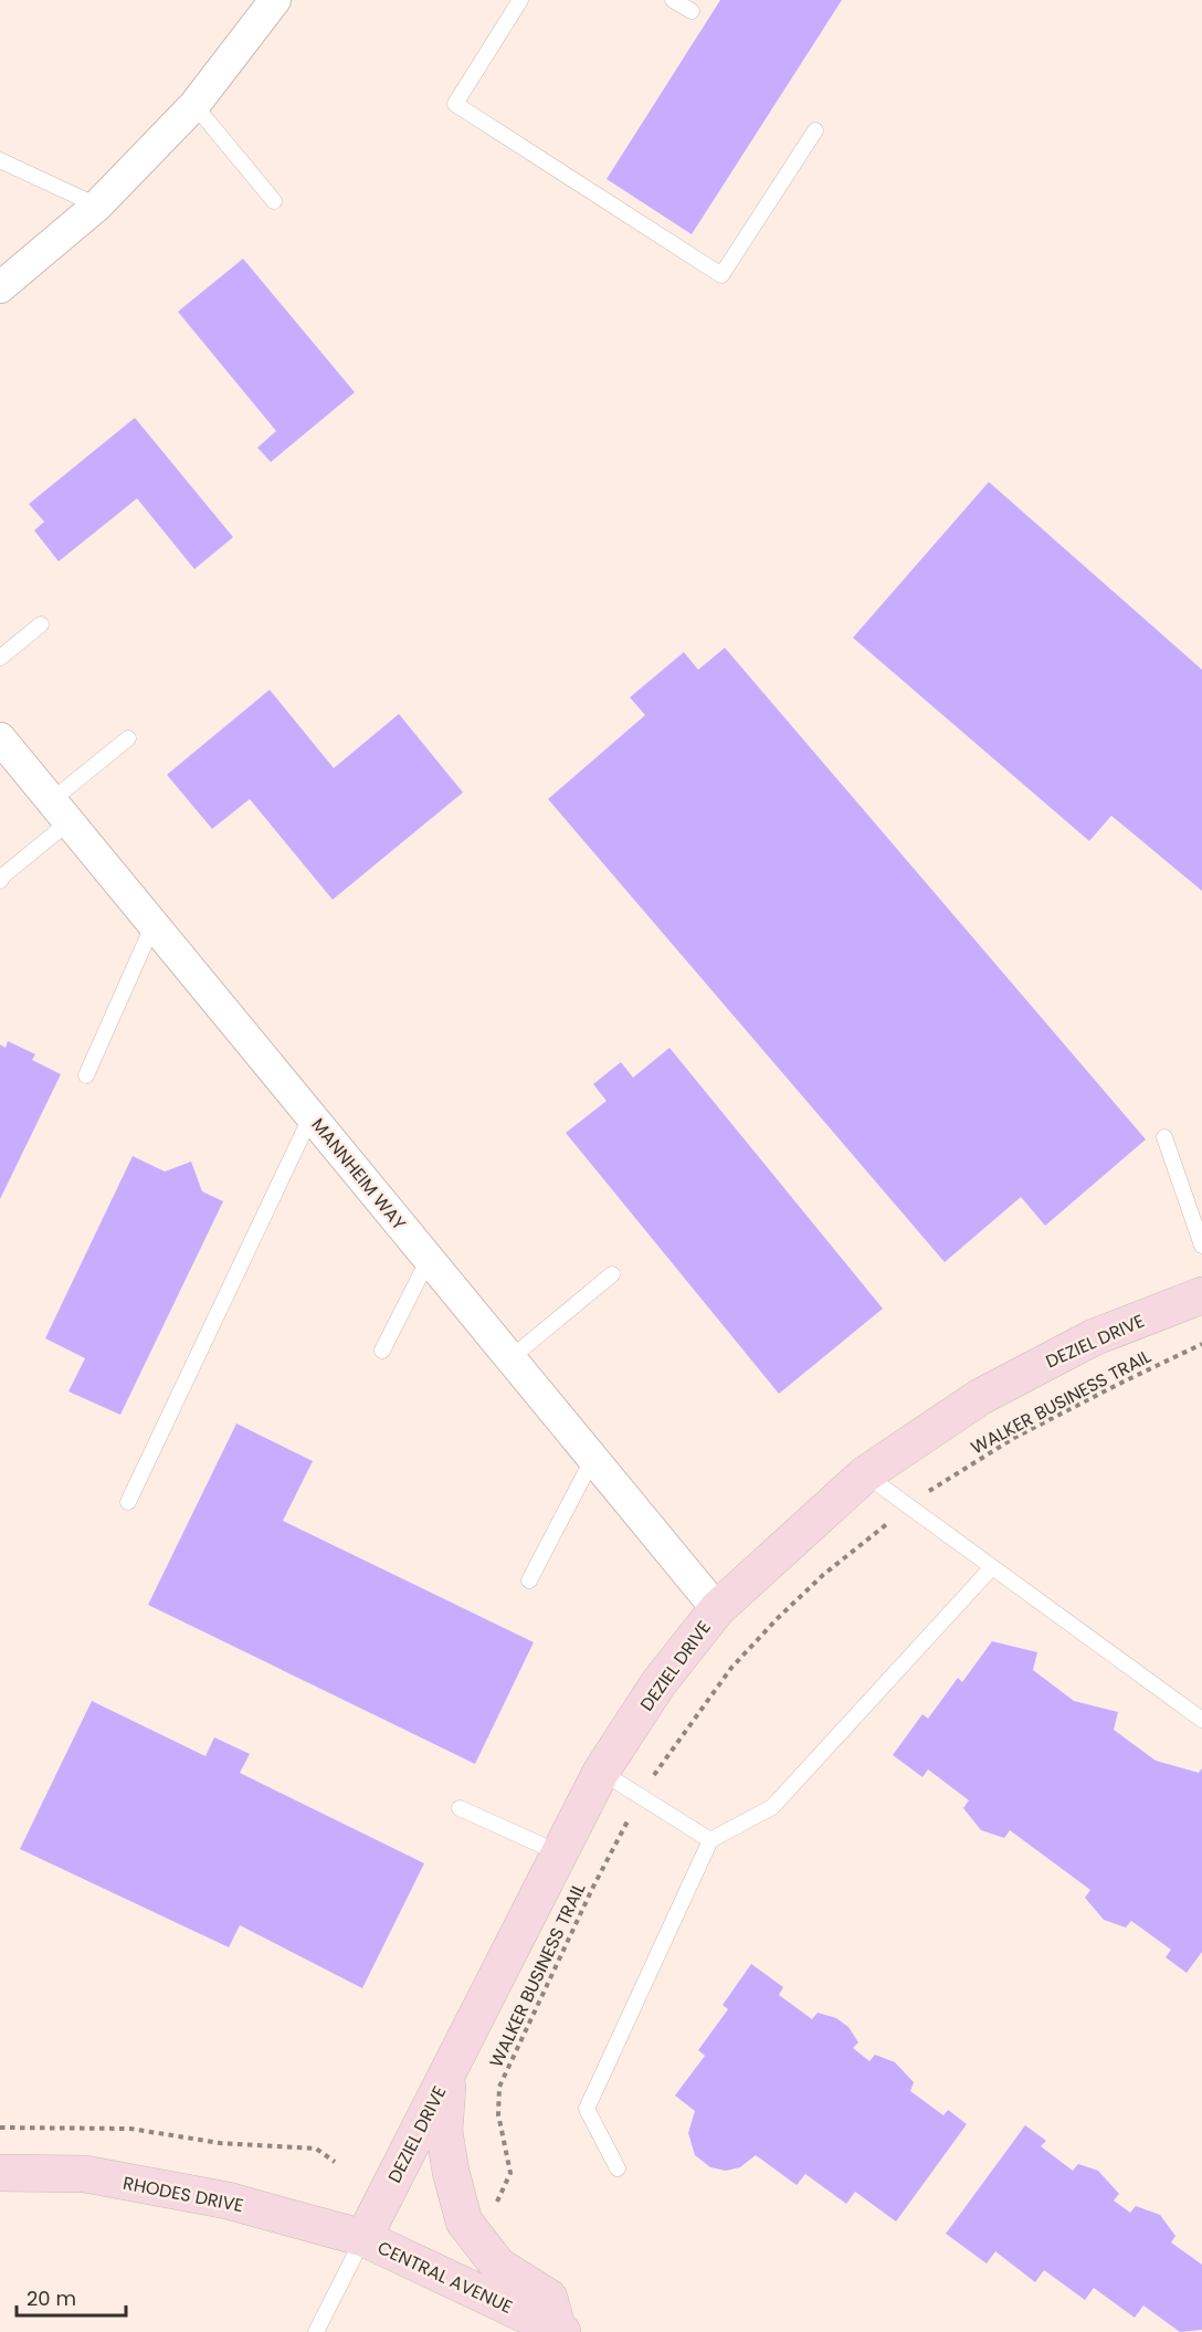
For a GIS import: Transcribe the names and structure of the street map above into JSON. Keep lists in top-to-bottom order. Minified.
{"streets":{"street":["MANNHEIM WAY","DEZIEL DRIVE","RHODES DRIVE","CENTRAL AVENUE"],"path":["WALKER BUSINESS TRAIL"]},"crossings":[["MANNHEIM WAY","DEZIEL DRIVE"],["DEZIEL DRIVE","RHODES DRIVE"],["DEZIEL DRIVE","CENTRAL AVENUE"],["RHODES DRIVE","CENTRAL AVENUE"]],"scale_bar":"20 m"}
